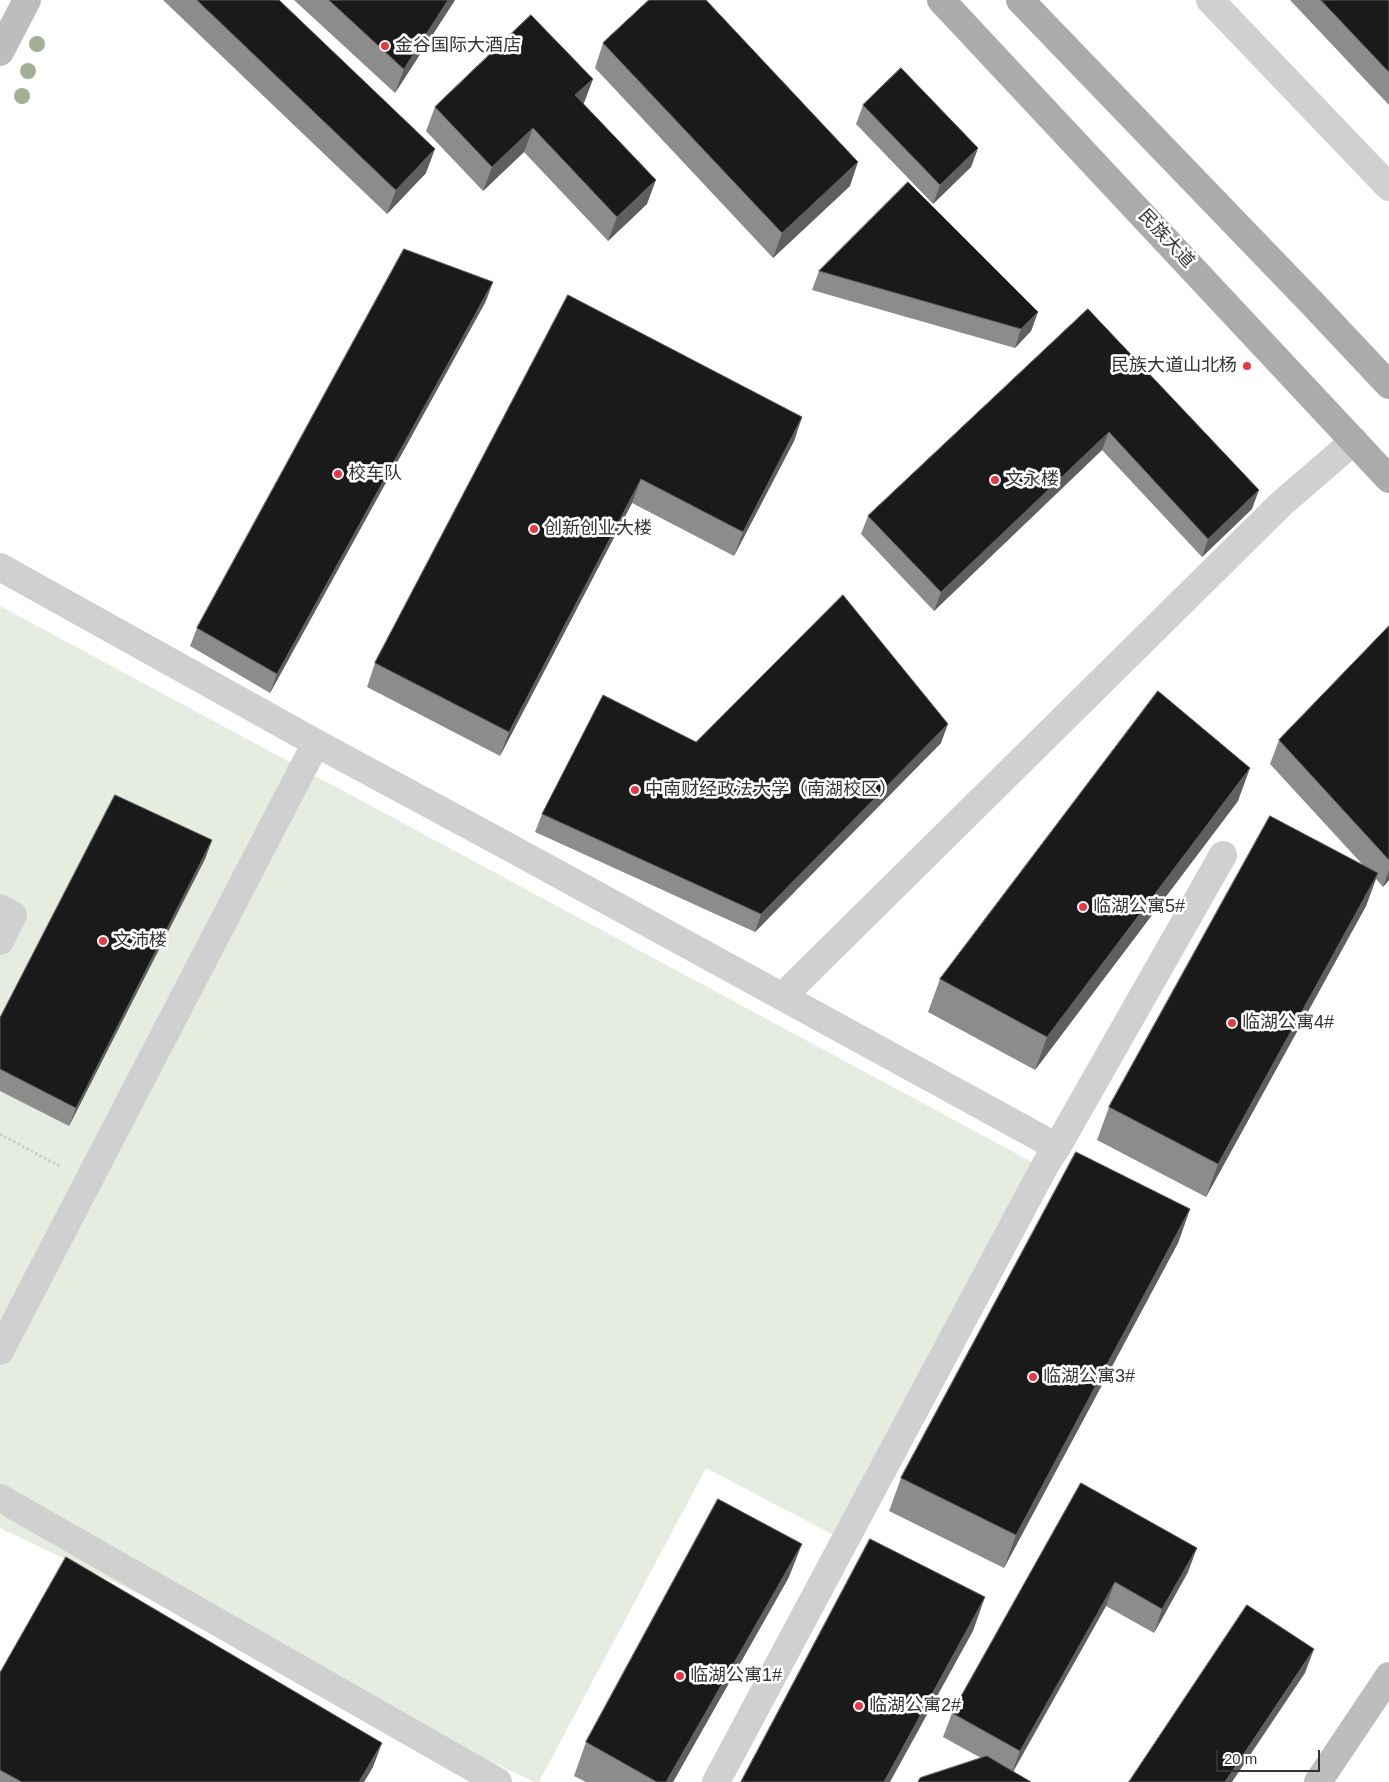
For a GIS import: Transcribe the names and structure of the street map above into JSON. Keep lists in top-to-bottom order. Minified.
{"streets":{"main road":["民族大道"]},"places":["金谷国际大酒店","民族大道山北杨","校车队","文永楼","创新创业大楼","中南财经政法大学（南湖校区）","临湖公寓5#","文沛楼","临湖公寓4#","临湖公寓3#","临湖公寓1#","临湖公寓2#"],"scale_bar":"20 m"}
